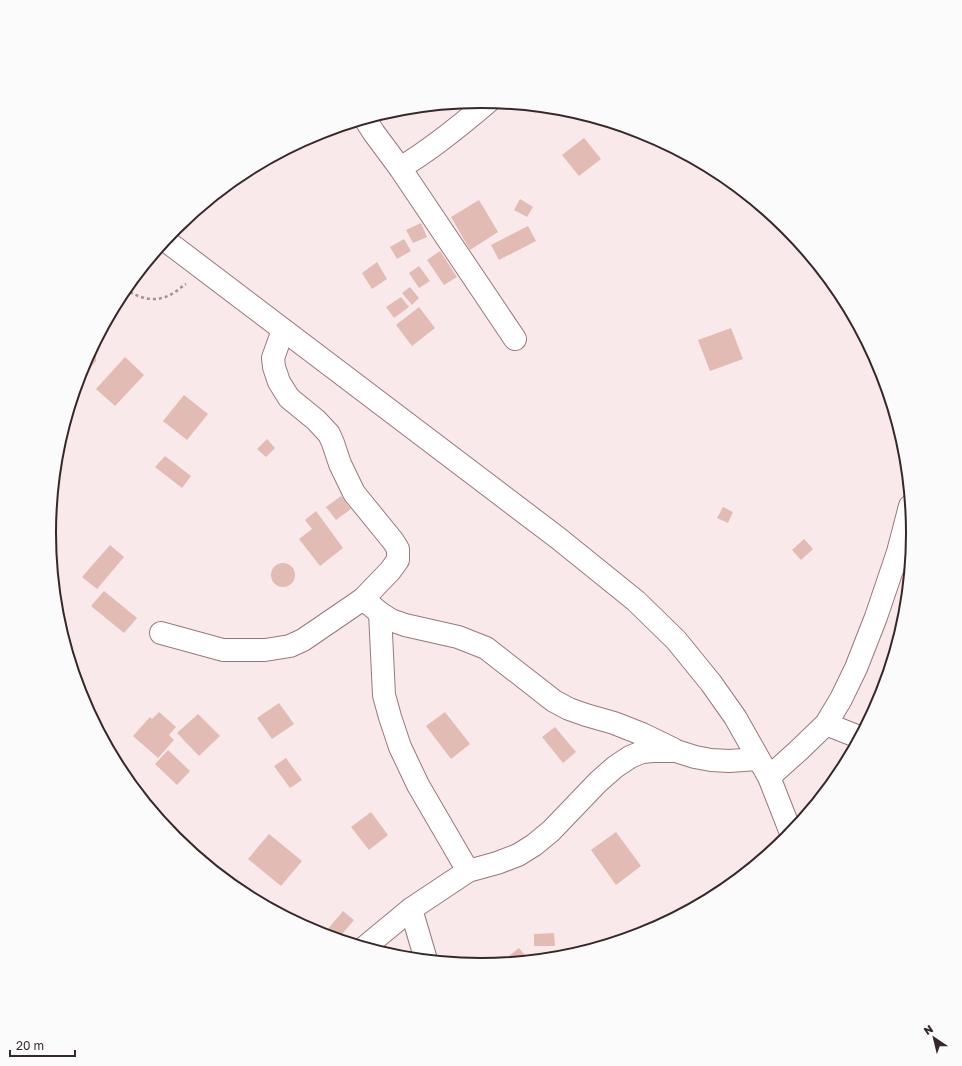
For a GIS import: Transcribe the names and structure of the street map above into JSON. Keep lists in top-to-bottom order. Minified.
{"scale_bar":"20 m","north":"top left"}
